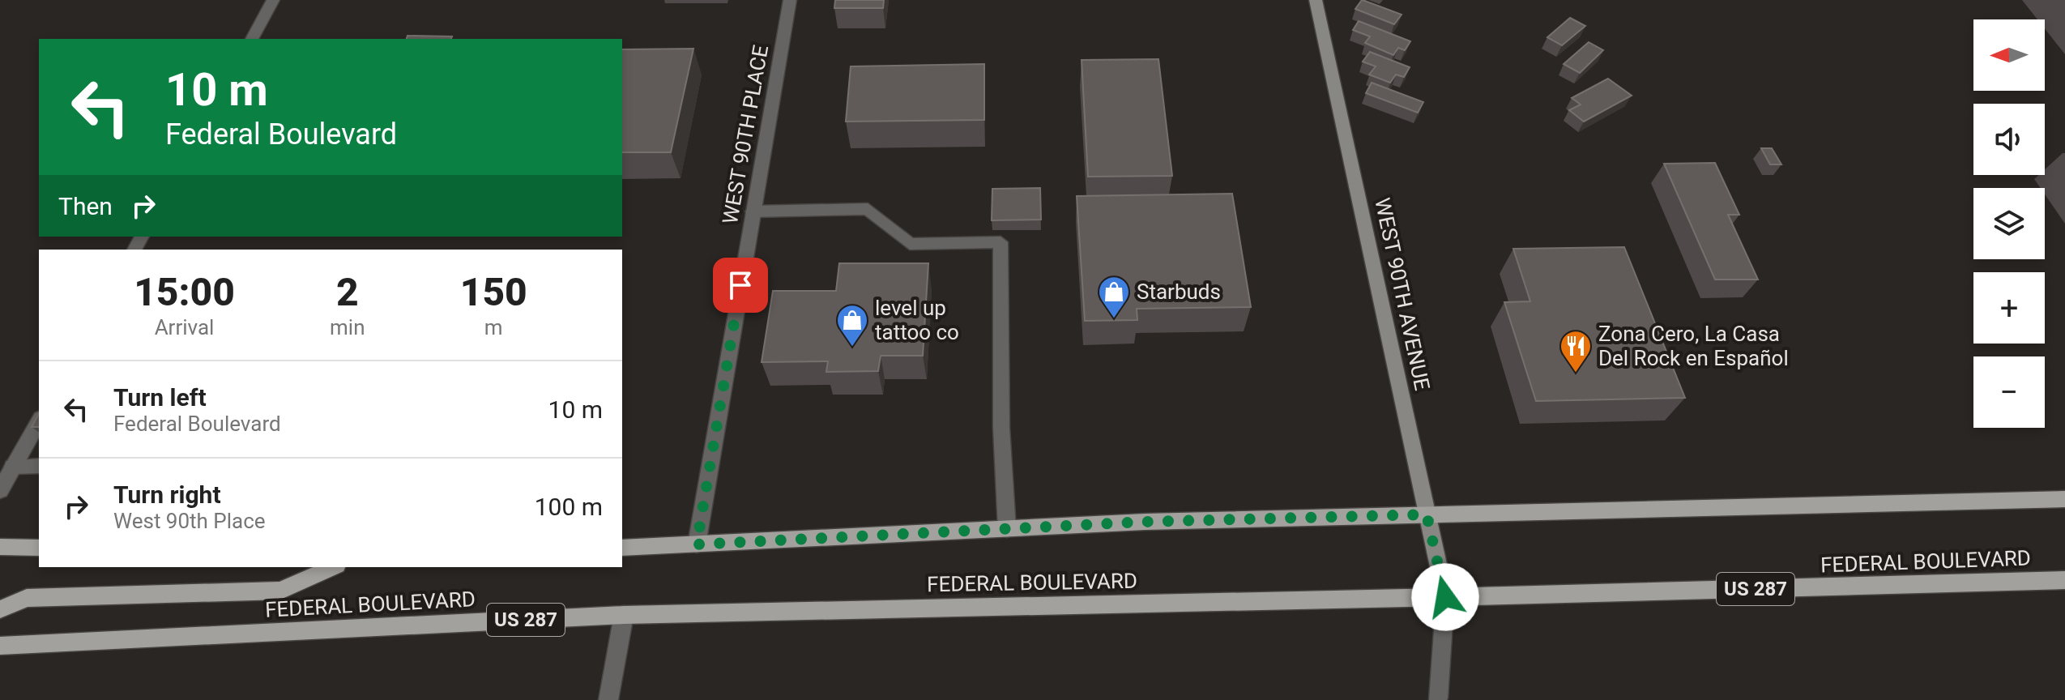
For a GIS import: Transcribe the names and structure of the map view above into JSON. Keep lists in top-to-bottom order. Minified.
{"streets":{"main road":["FEDERAL BOULEVARD","US 287"],"street":["WEST 90TH PLACE","WEST 90TH AVENUE"]},"crossings":[["WEST 90TH AVENUE","FEDERAL BOULEVARD"]],"places":{"shop":["Starbuds","level up tattoo co"],"restaurant":["Zona Cero, La Casa Del Rock en Español"]},"north":"left","page":{"map_buttons":["+","−"],"turn":["10 m","Federal Boulevard"],"then":"Then","eta":["15:00","Arrival","2","min","150","m"],"list":[{"name":"Turn left","note":"Federal Boulevard","value":"10 m"},{"name":"Turn right","note":"West 90th Place","value":"100 m"}]}}
